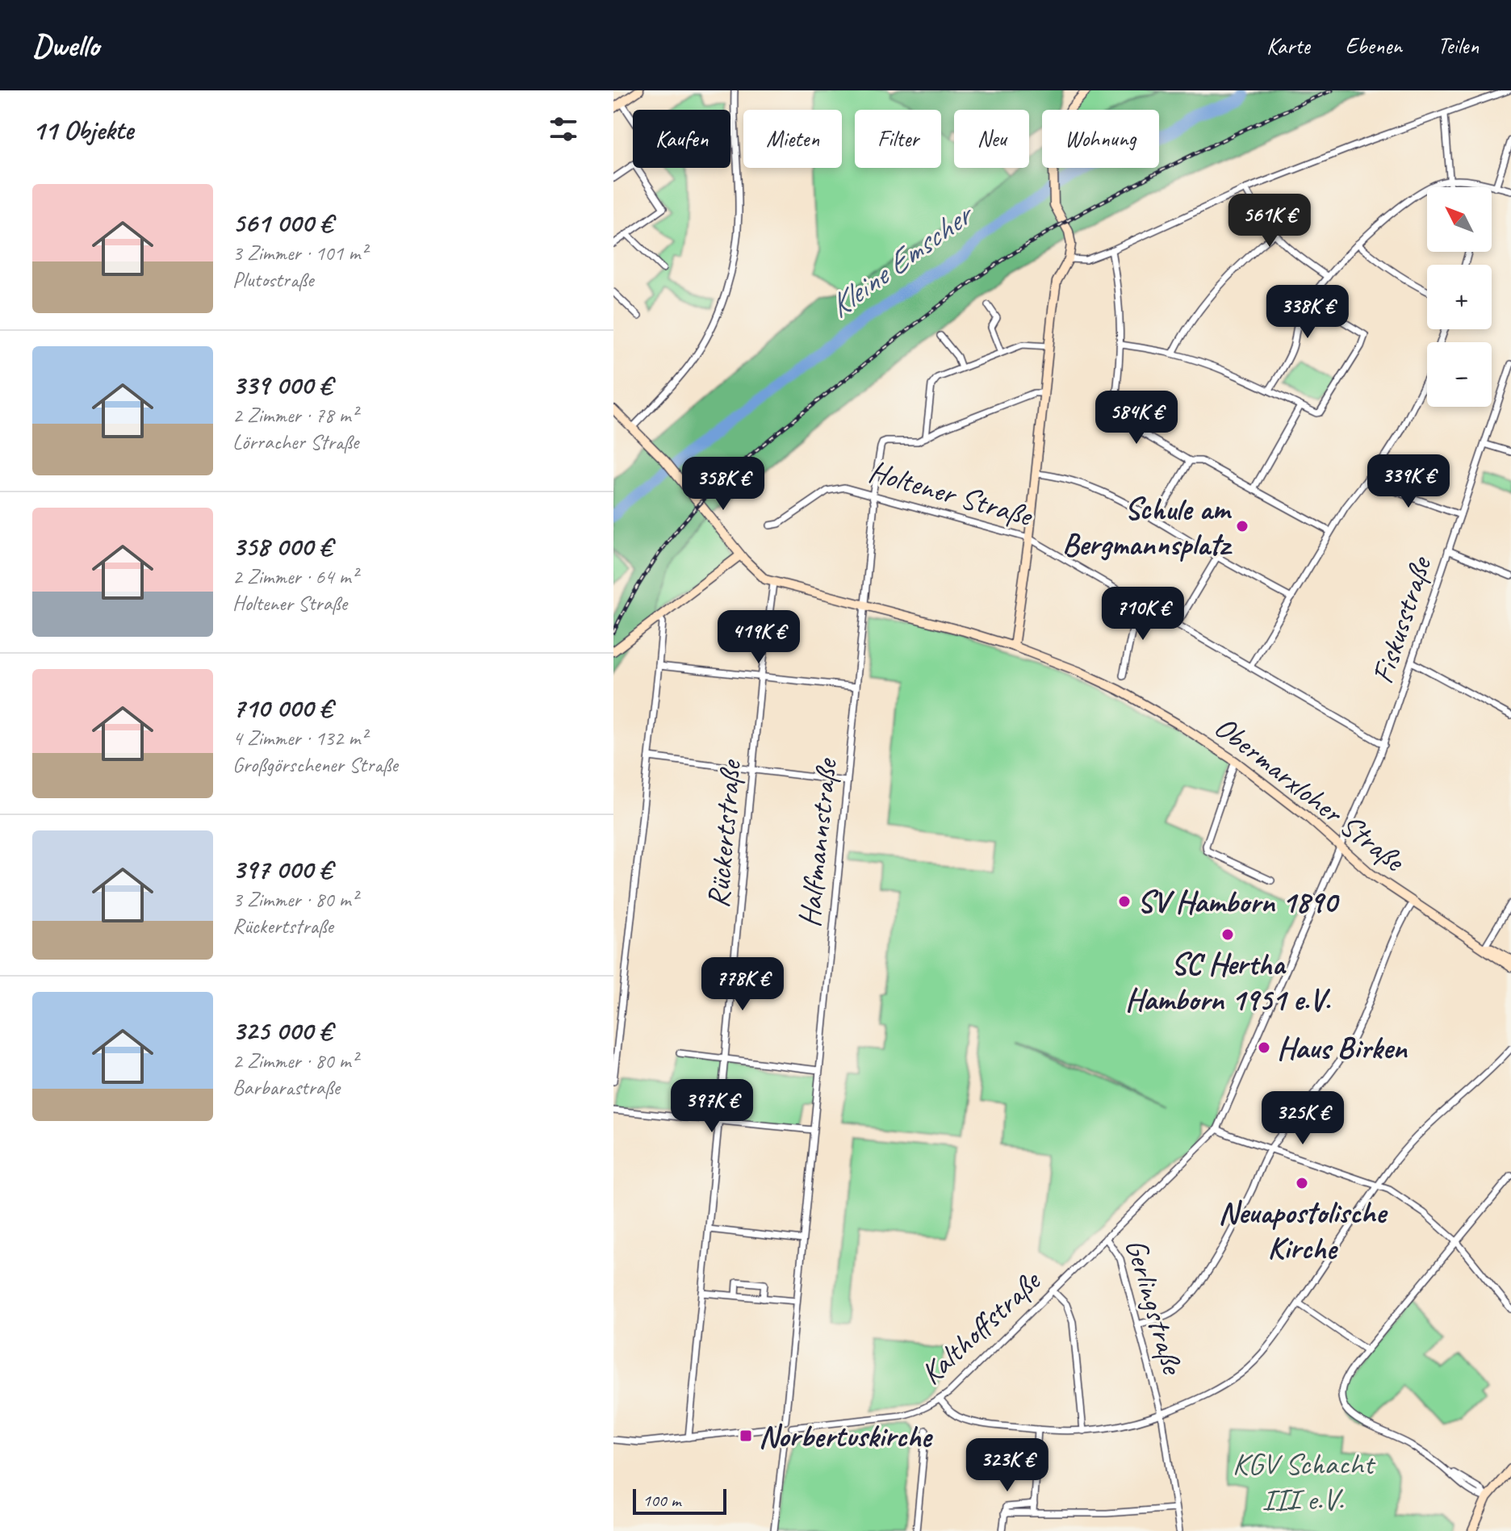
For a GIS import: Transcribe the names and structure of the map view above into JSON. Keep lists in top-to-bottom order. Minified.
{"streets":{"street":["Holtener Straße","Fiskusstraße","Obermarxloher Straße","Rückertstraße","Halfmannstraße","Gerlingstraße","Kalthoffstraße"]},"crossings":[["Holtener Straße","Fiskusstraße"],["Holtener Straße","Halfmannstraße"],["Holtener Straße","Gerlingstraße"],["Fiskusstraße","Gerlingstraße"],["Obermarxloher Straße","Rückertstraße"],["Obermarxloher Straße","Halfmannstraße"],["Obermarxloher Straße","Gerlingstraße"],["Halfmannstraße","Kalthoffstraße"],["Gerlingstraße","Kalthoffstraße"]],"water":["Kleine Emscher"],"parks":["KGV Schacht III e.V."],"places":{"other":["Schule am Bergmannsplatz","SV Hamborn 1890","SC Hertha Hamborn 1951 e.V.","Haus Birken","Neuapostolische Kirche"],"transit":["Norbertuskirche"]},"scale_bar":"100 m","north":"top left","page":{"header":"Dwello","nav":["Karte","Ebenen","Teilen"],"heading":"11 Objekte","chip":["Kaufen","Mieten","Filter","Neu","Wohnung"],"list":[{"name":"561 000 €","note":"3 Zimmer · 101 m² · Plutostraße"},{"name":"339 000 €","note":"2 Zimmer · 78 m² · Lörracher Straße"},{"name":"358 000 €","note":"2 Zimmer · 64 m² · Holtener Straße"},{"name":"710 000 €","note":"4 Zimmer · 132 m² · Großgörschener Straße"},{"name":"397 000 €","note":"3 Zimmer · 80 m² · Rückertstraße"},{"name":"325 000 €","note":"2 Zimmer · 80 m² · Barbarastraße"}],"map_buttons":["+","−"],"price":["561K €","338K €","584K €","339K €","358K €","710K €","419K €","778K €","397K €","325K €","323K €"],"scale":"100 m"}}
